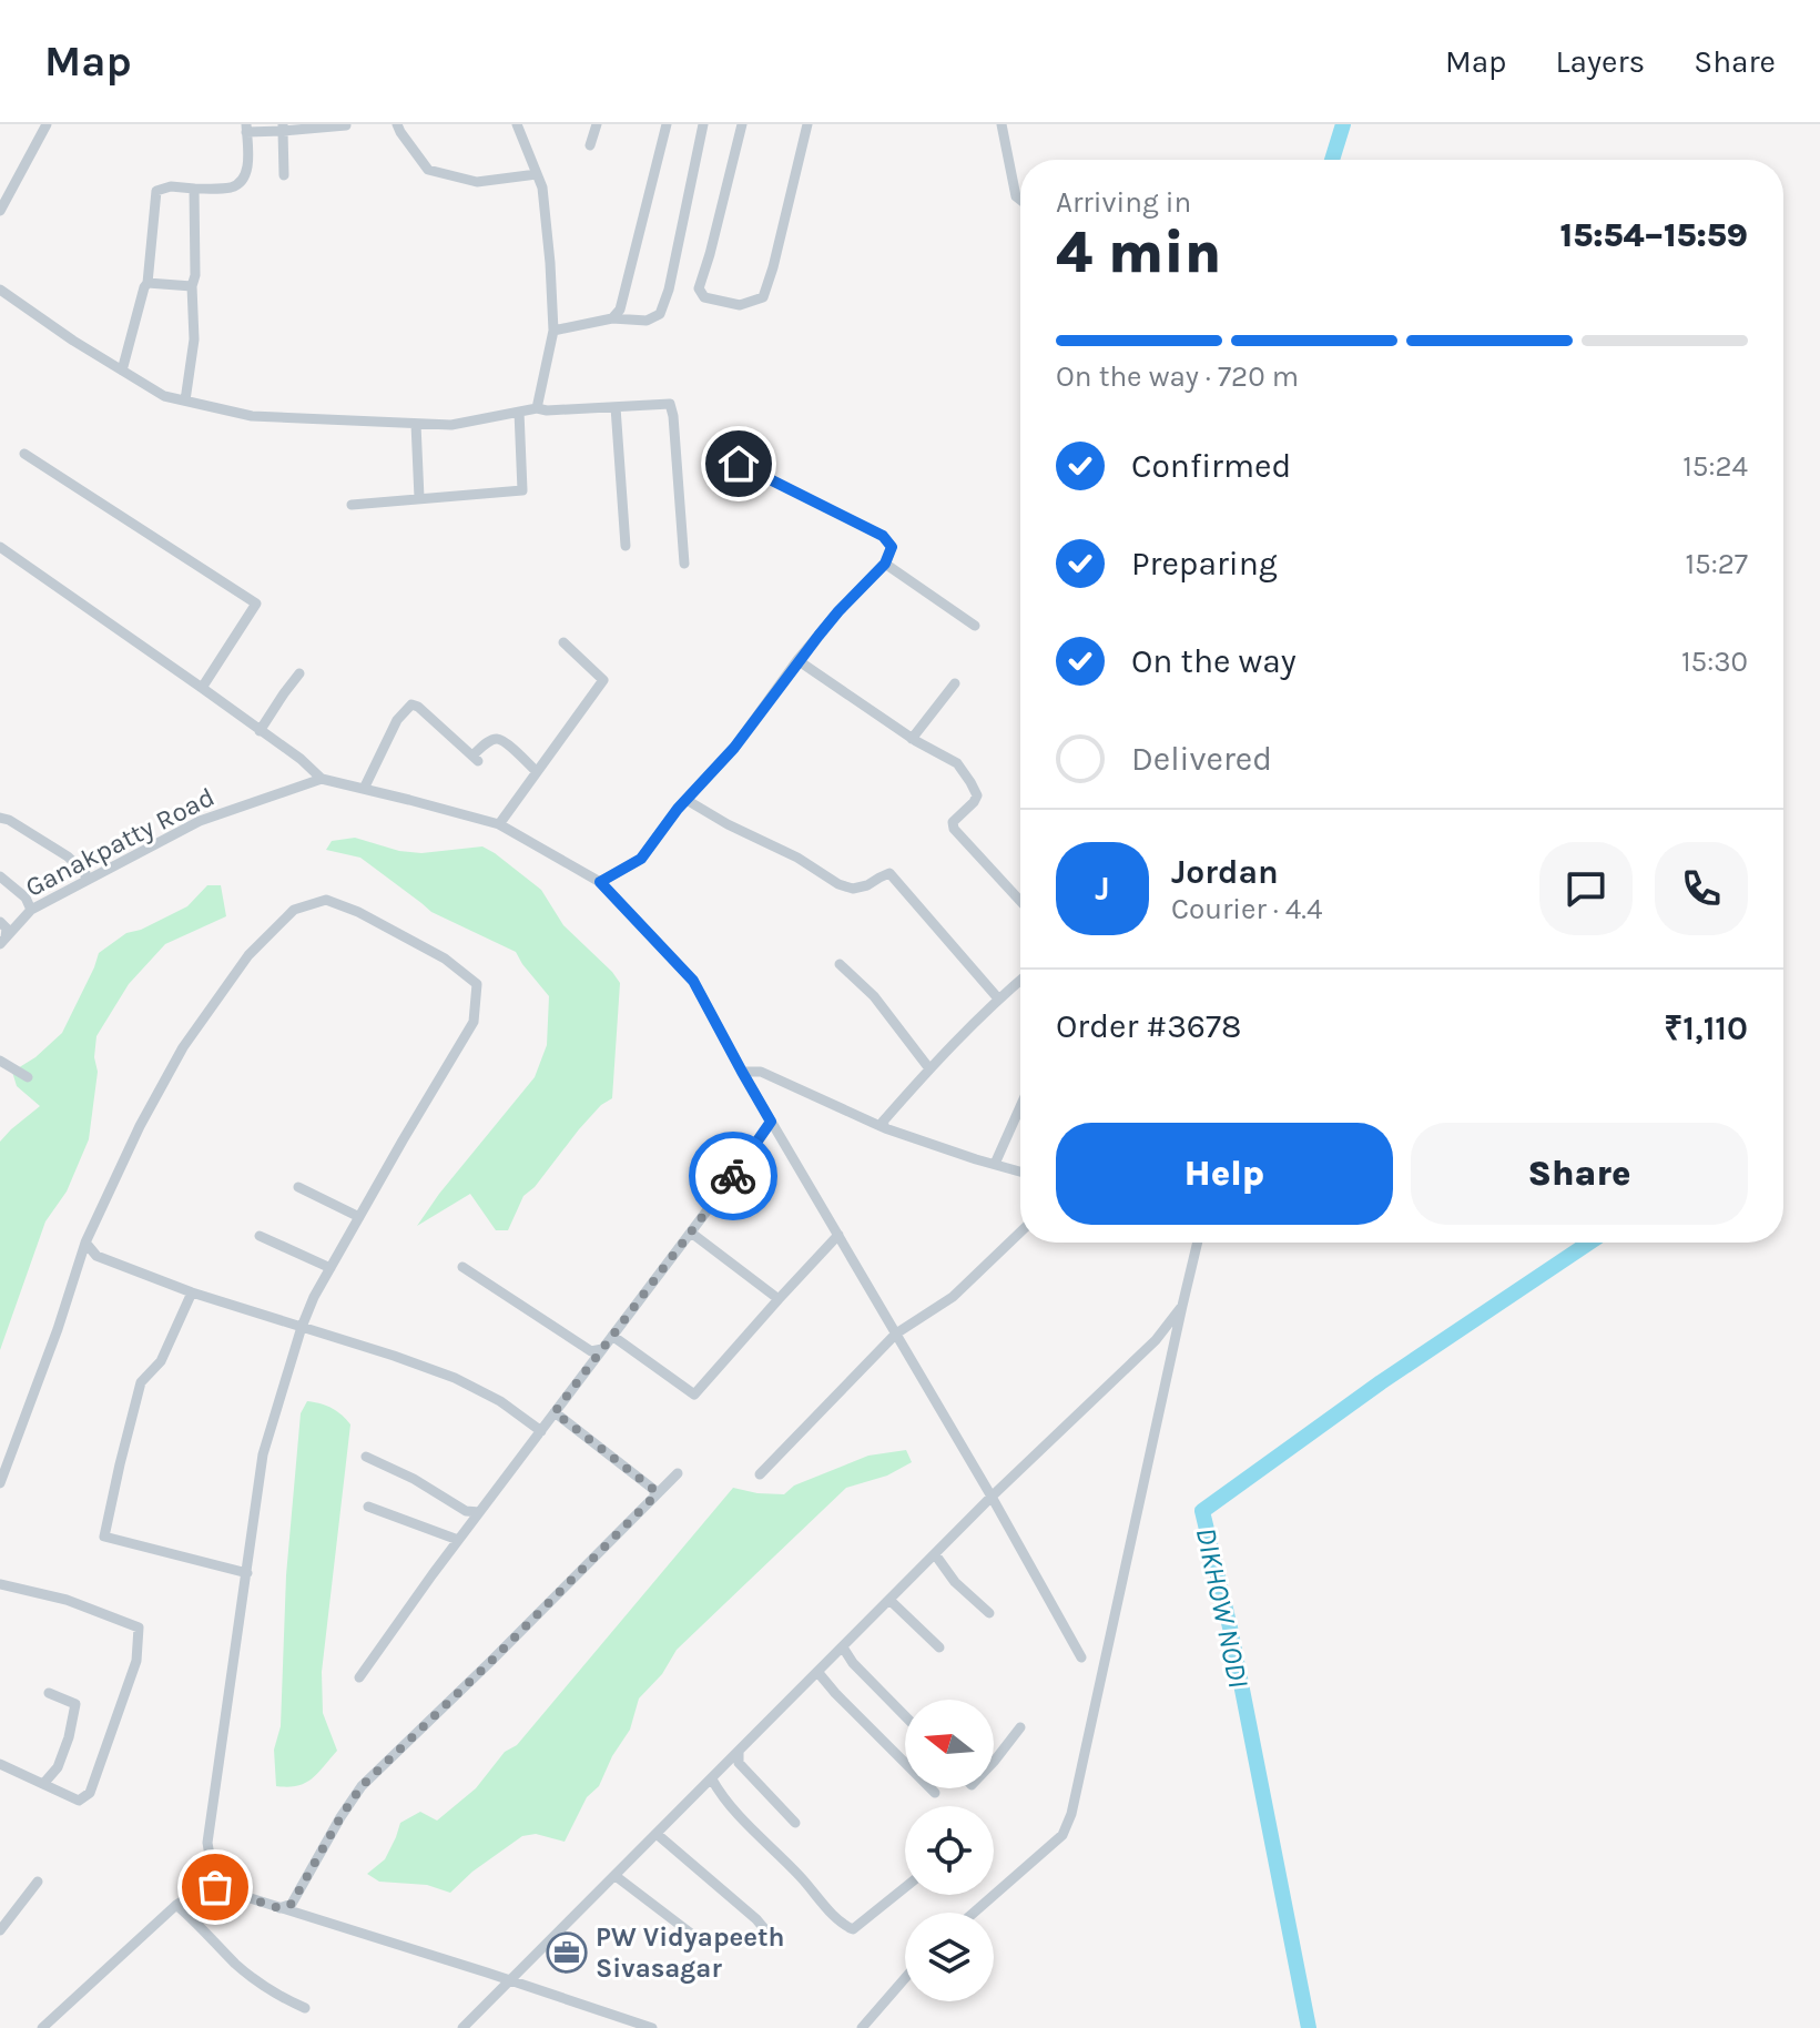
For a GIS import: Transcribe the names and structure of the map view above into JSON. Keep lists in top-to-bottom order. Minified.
{"streets":{"street":["Ganakpatty Road"]},"water":["DIKHOW NODI"],"places":{"office":["PW Vidyapeeth Sivasagar"]},"north":"left","page":{"header":"Map","nav":["Map","Layers","Share"],"heading":["4 min","Arriving in","15:54–15:59"],"panel":["Jordan","Courier · 4.4","Order #3678","₹1,110"],"bar":"On the way · 720 m","list":[["Confirmed","15:24"],["Preparing","15:27"],["On the way","15:30"],"Delivered"],"round":"J","buttons":["Help","Share"]}}
